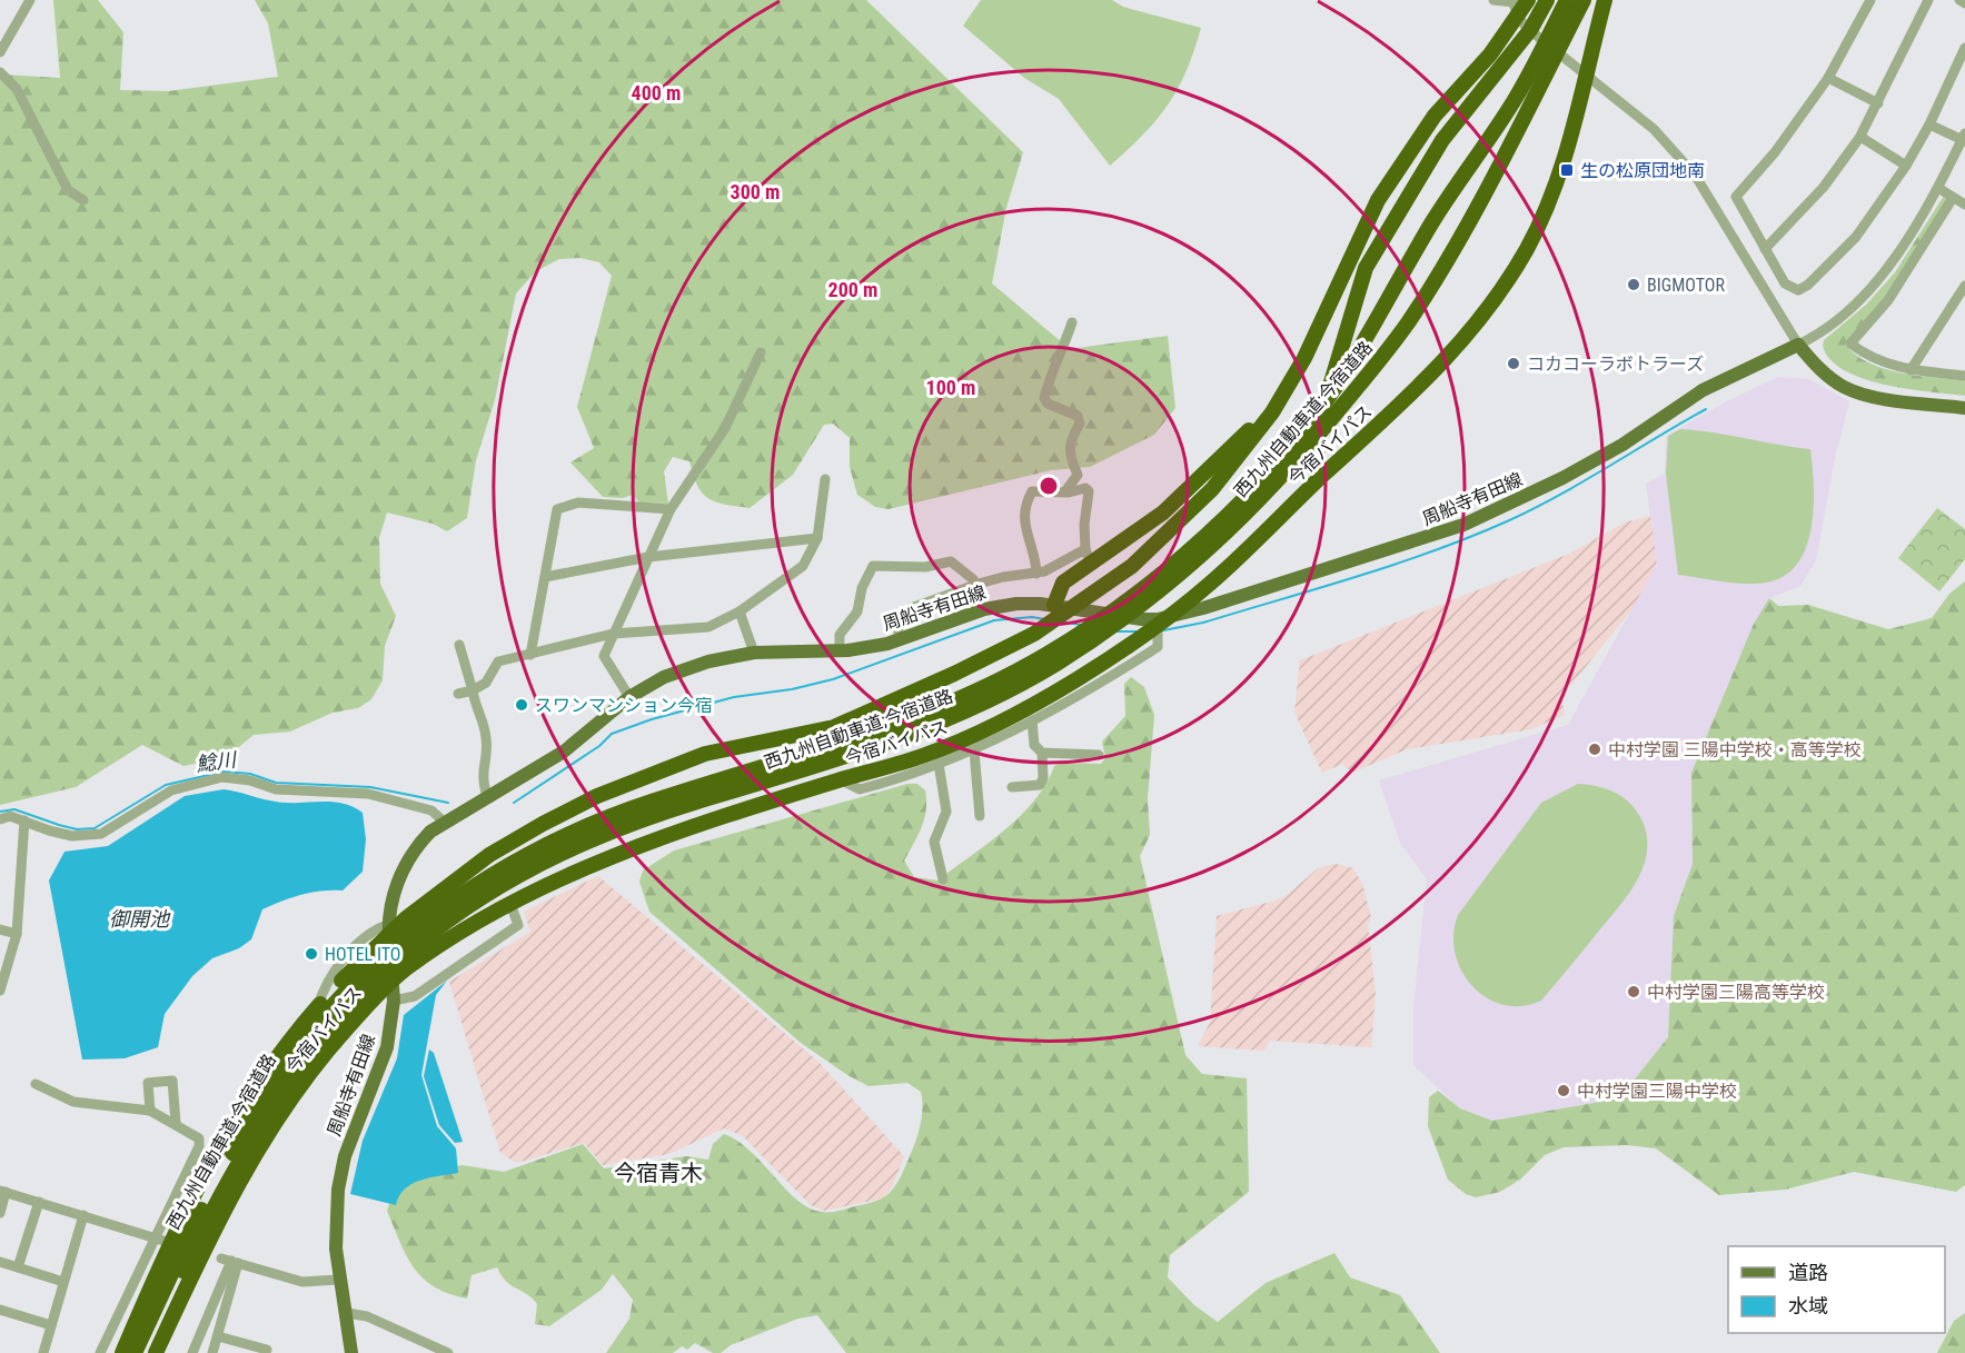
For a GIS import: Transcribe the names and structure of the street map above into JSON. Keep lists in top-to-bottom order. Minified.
{"streets":{"highway":["西九州自動車道;今宿道路","今宿バイパス"],"main road":["周船寺有田線"]},"districts":["今宿青木"],"water":["鯰川","御開池"],"places":{"transit":["生の松原団地南"],"other":["BIGMOTOR","コカコーラボトラーズ","スワンマンション今宿","中村学園 三陽中学校・高等学校","HOTEL ITO","中村学園三陽高等学校","中村学園三陽中学校"]},"legend":["道路","水域"],"rings":["400 m","300 m","200 m","100 m"]}
